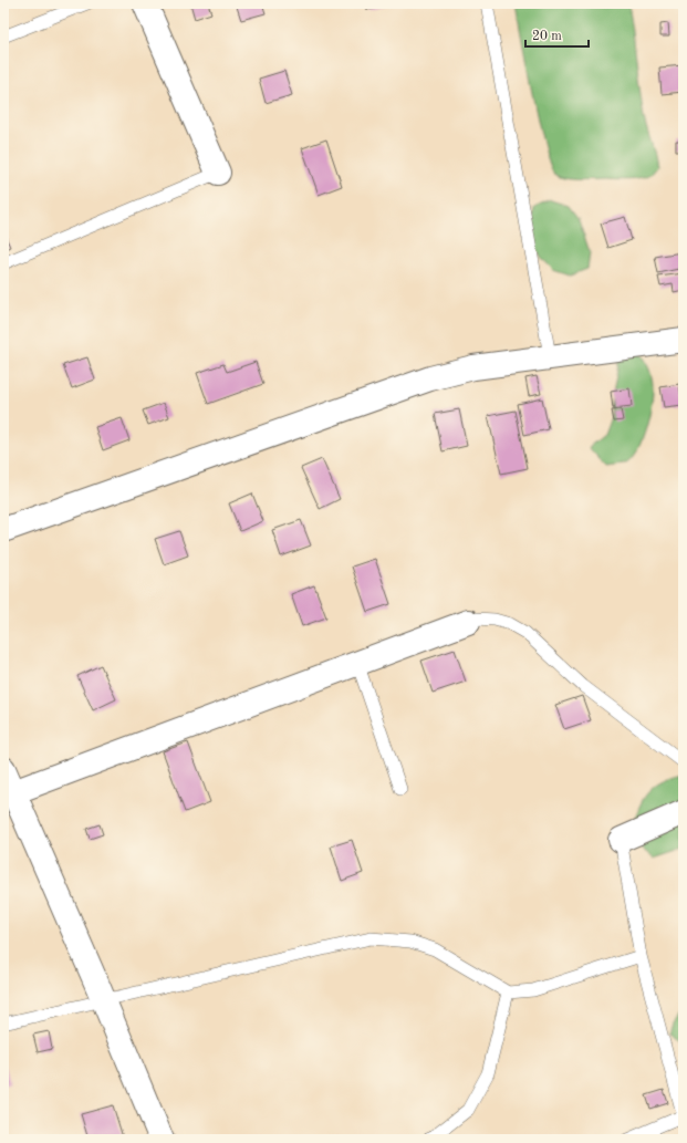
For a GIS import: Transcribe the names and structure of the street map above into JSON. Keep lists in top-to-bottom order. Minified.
{"scale_bar":"20 m"}
